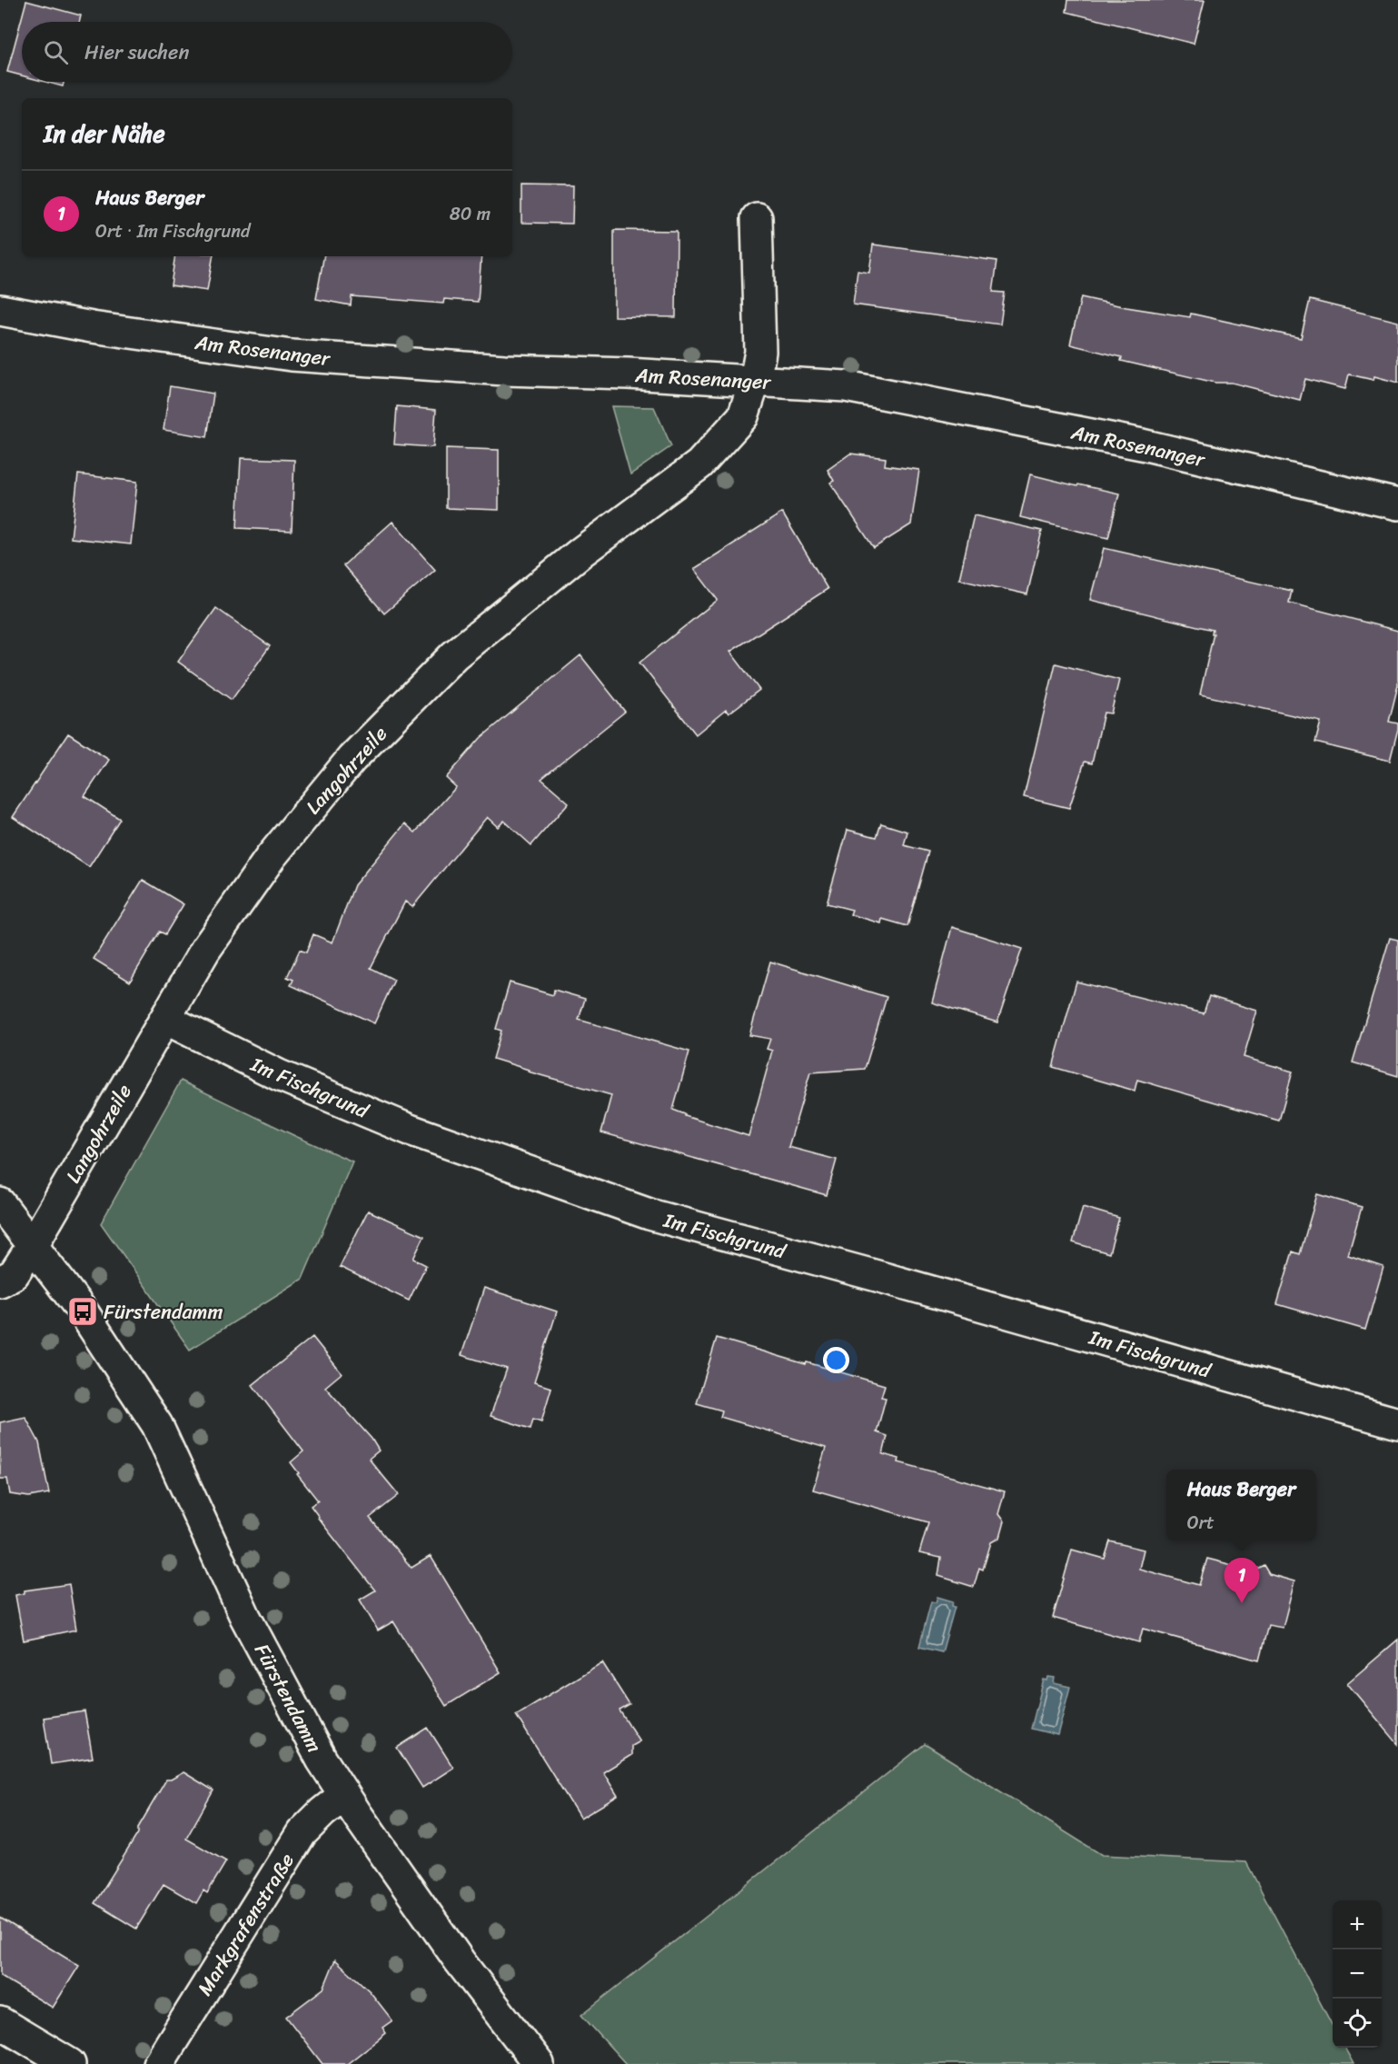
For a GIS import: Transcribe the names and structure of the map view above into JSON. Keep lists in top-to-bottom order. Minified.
{"streets":{"street":["Am Rosenanger","Langohrzeile","Im Fischgrund","Fürstendamm","Markgrafenstraße"]},"crossings":[["Am Rosenanger","Langohrzeile"],["Langohrzeile","Im Fischgrund"],["Langohrzeile","Fürstendamm"],["Fürstendamm","Markgrafenstraße"]],"places":{"bus stop":["Fürstendamm"]},"page":{"search":"Hier suchen","heading":"In der Nähe","list":[{"mark":"1","name":"Haus Berger","note":"Ort · Im Fischgrund","value":"80 m"}],"popup":["Haus Berger","Ort"],"pins":"1","map_buttons":["+","−"]}}
